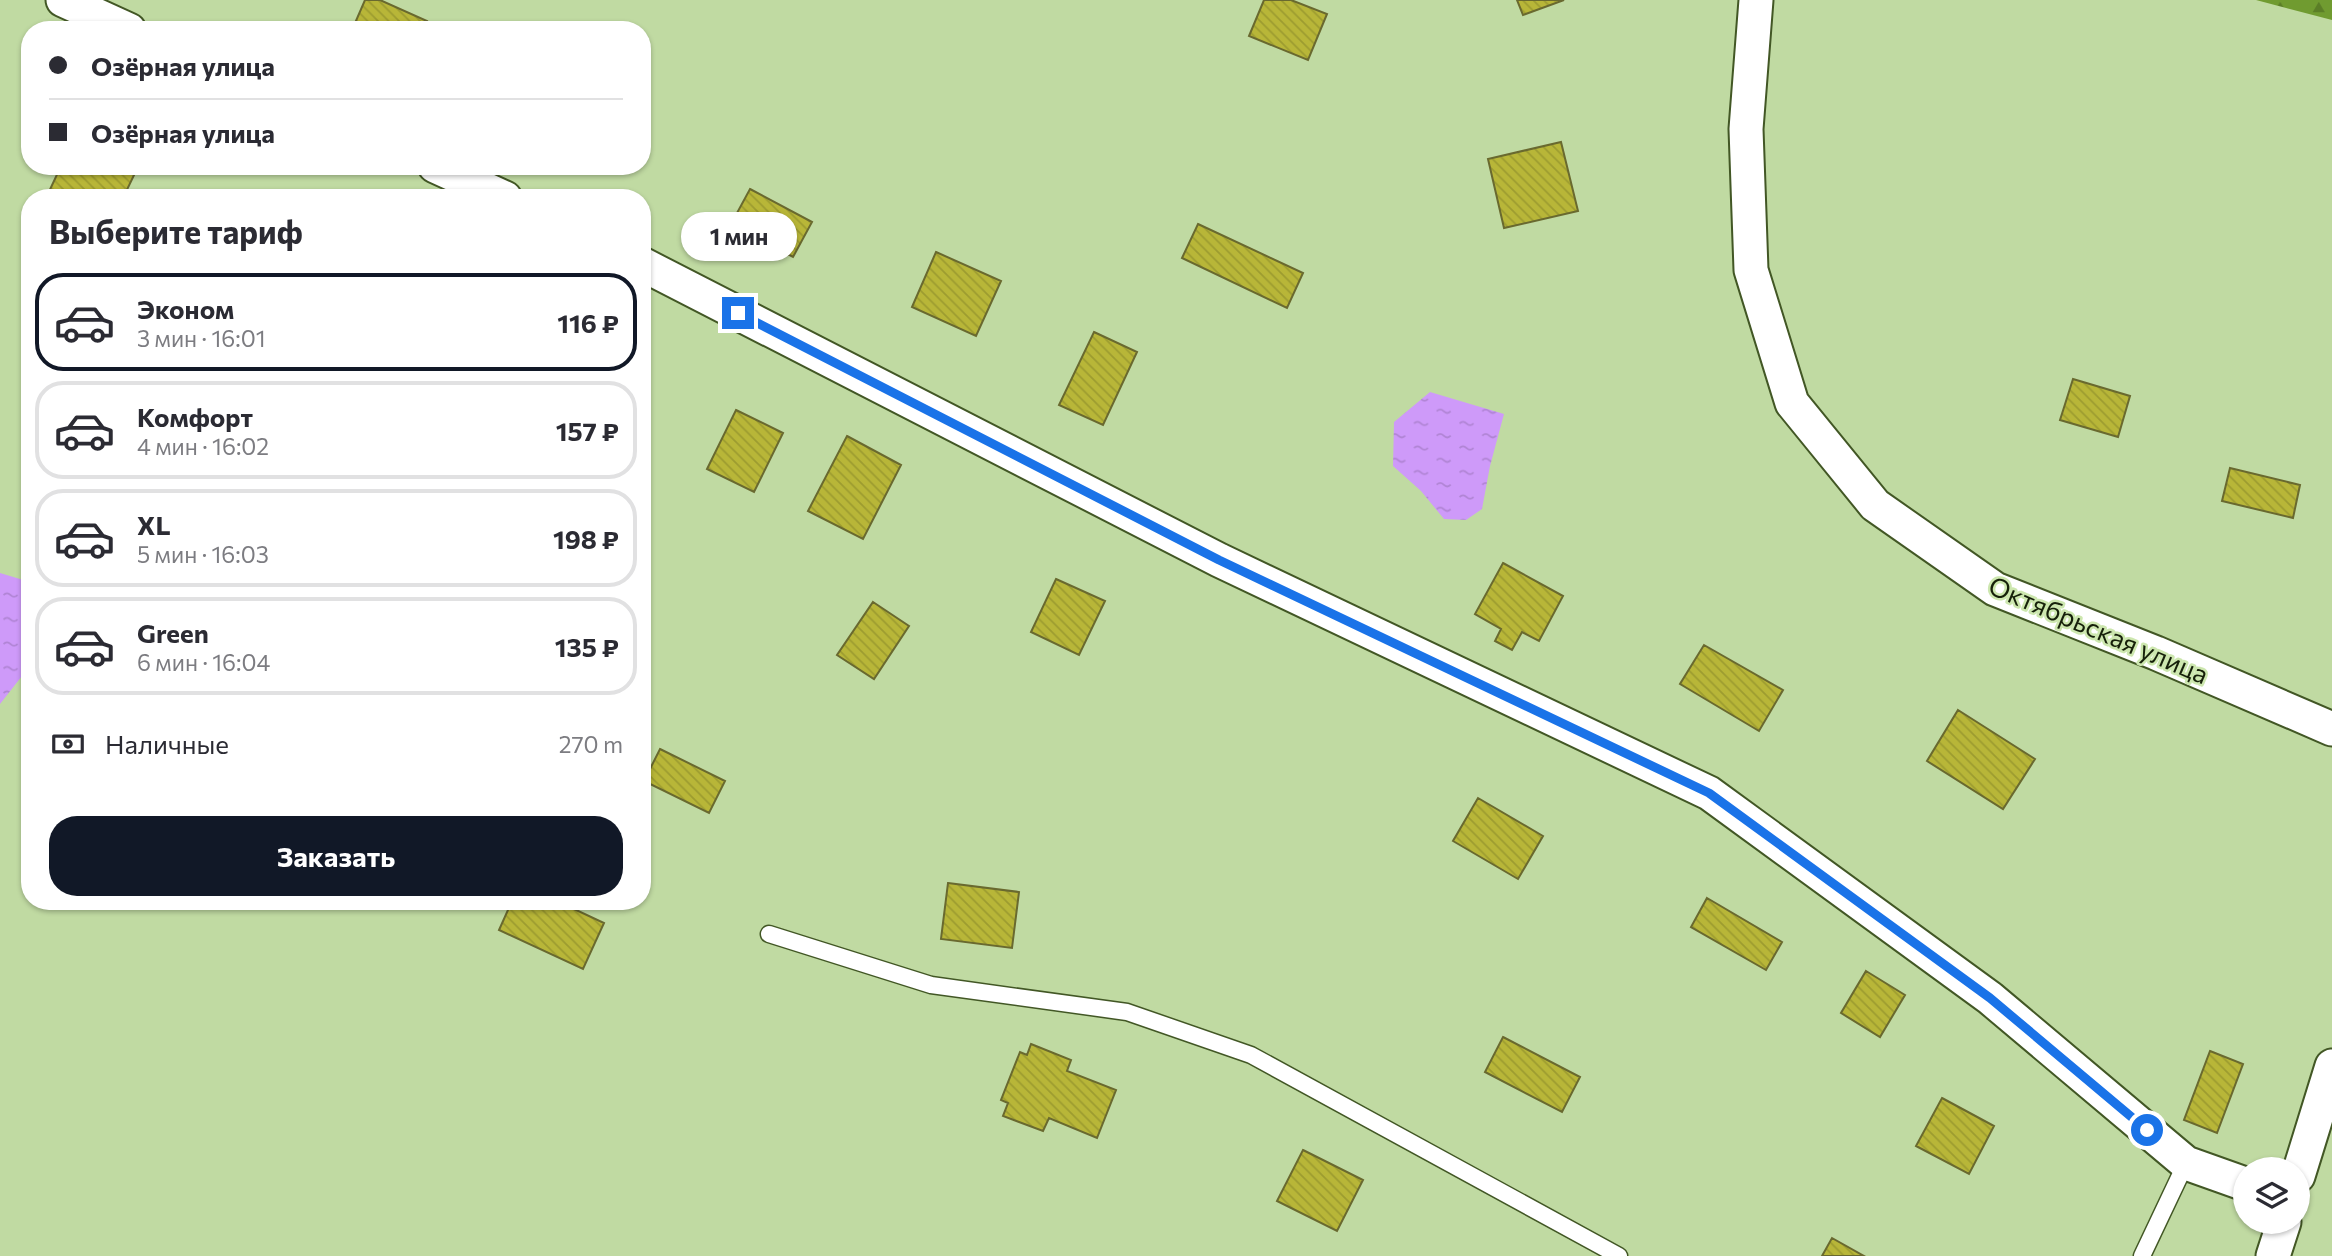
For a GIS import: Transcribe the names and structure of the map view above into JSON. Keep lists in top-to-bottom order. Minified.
{"streets":{"street":["Октябрьская улица"]},"page":{"banner":["Озёрная улица","Озёрная улица"],"heading":"Выберите тариф","bubble":"1 мин","list":[{"name":"Эконом","note":"3 мин · 16:01","value":"116 ₽"},{"name":"Комфорт","note":"4 мин · 16:02","value":"157 ₽"},{"name":"XL","note":"5 мин · 16:03","value":"198 ₽"},{"name":"Green","note":"6 мин · 16:04","value":"135 ₽"}],"pay":["Наличные","270 m"],"buttons":"Заказать"}}
